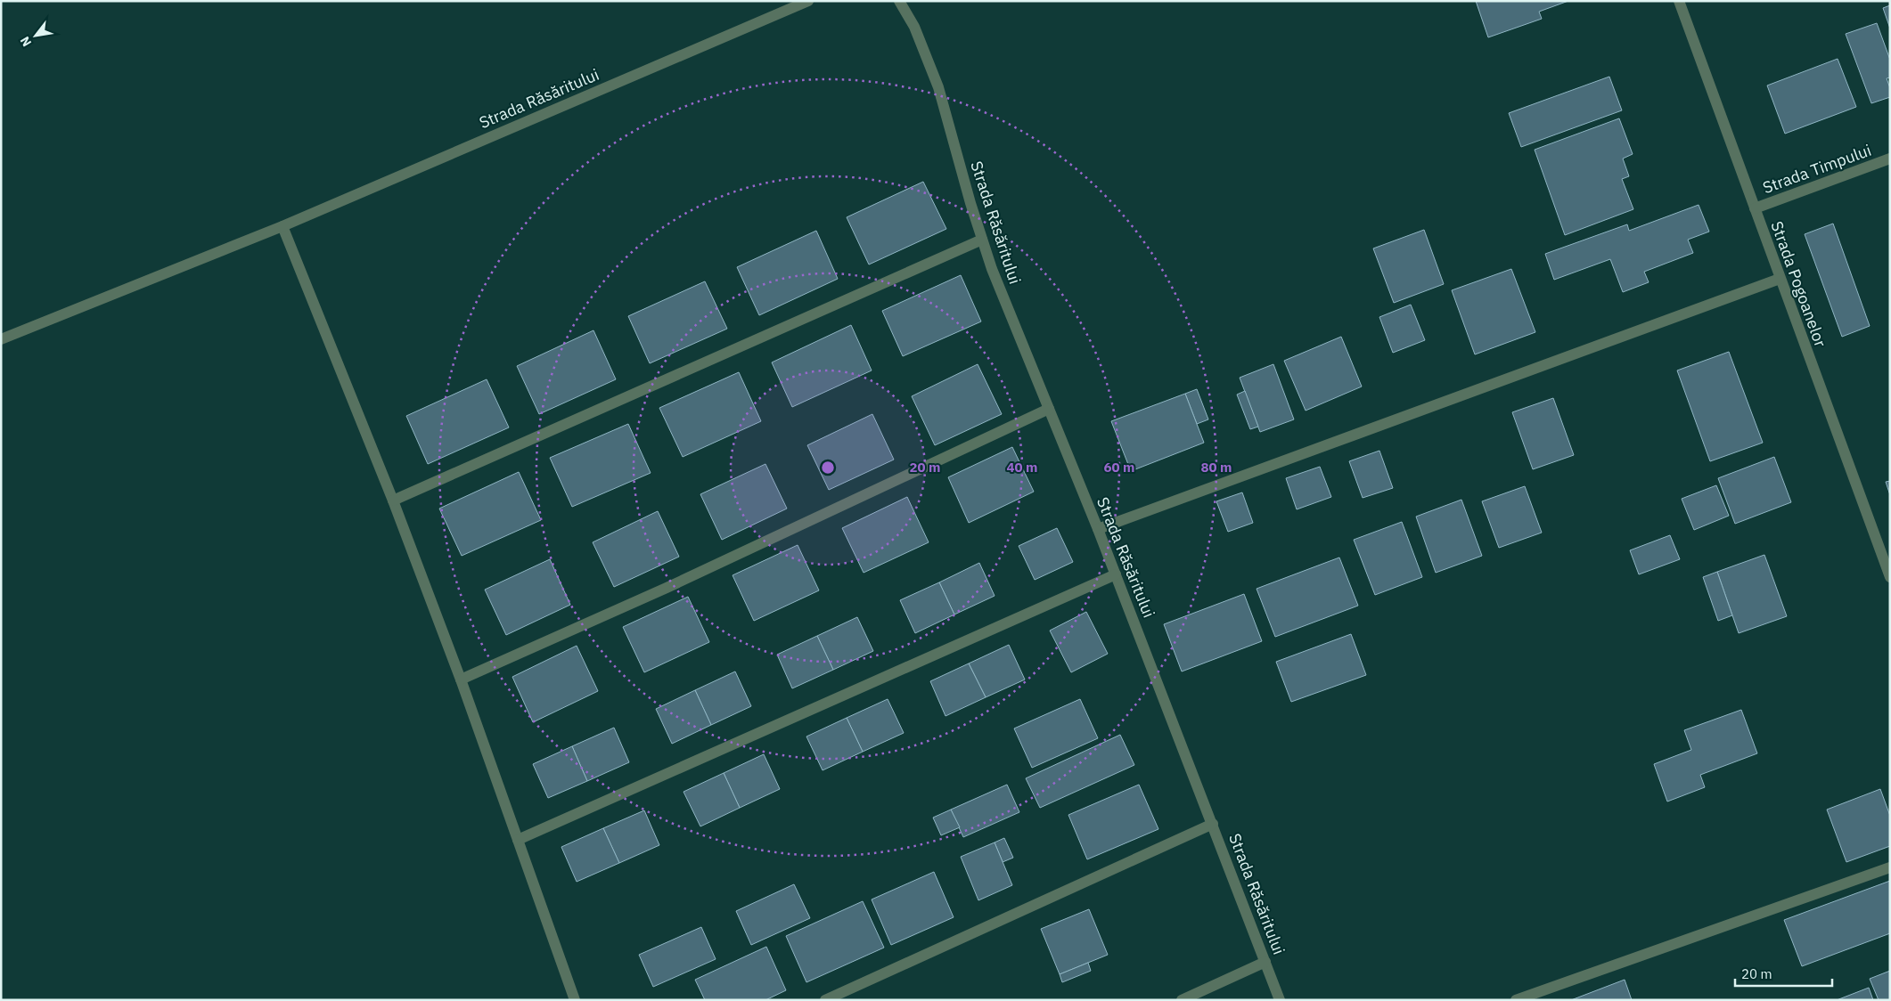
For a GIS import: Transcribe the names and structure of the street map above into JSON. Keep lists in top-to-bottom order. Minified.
{"streets":{"street":["Strada Răsăritului","Strada Timpului","Strada Pogoanelor"]},"crossings":[["Strada Timpului","Strada Pogoanelor"]],"scale_bar":"20 m","north":"bottom left","rings":["20 m","40 m","60 m","80 m"]}
